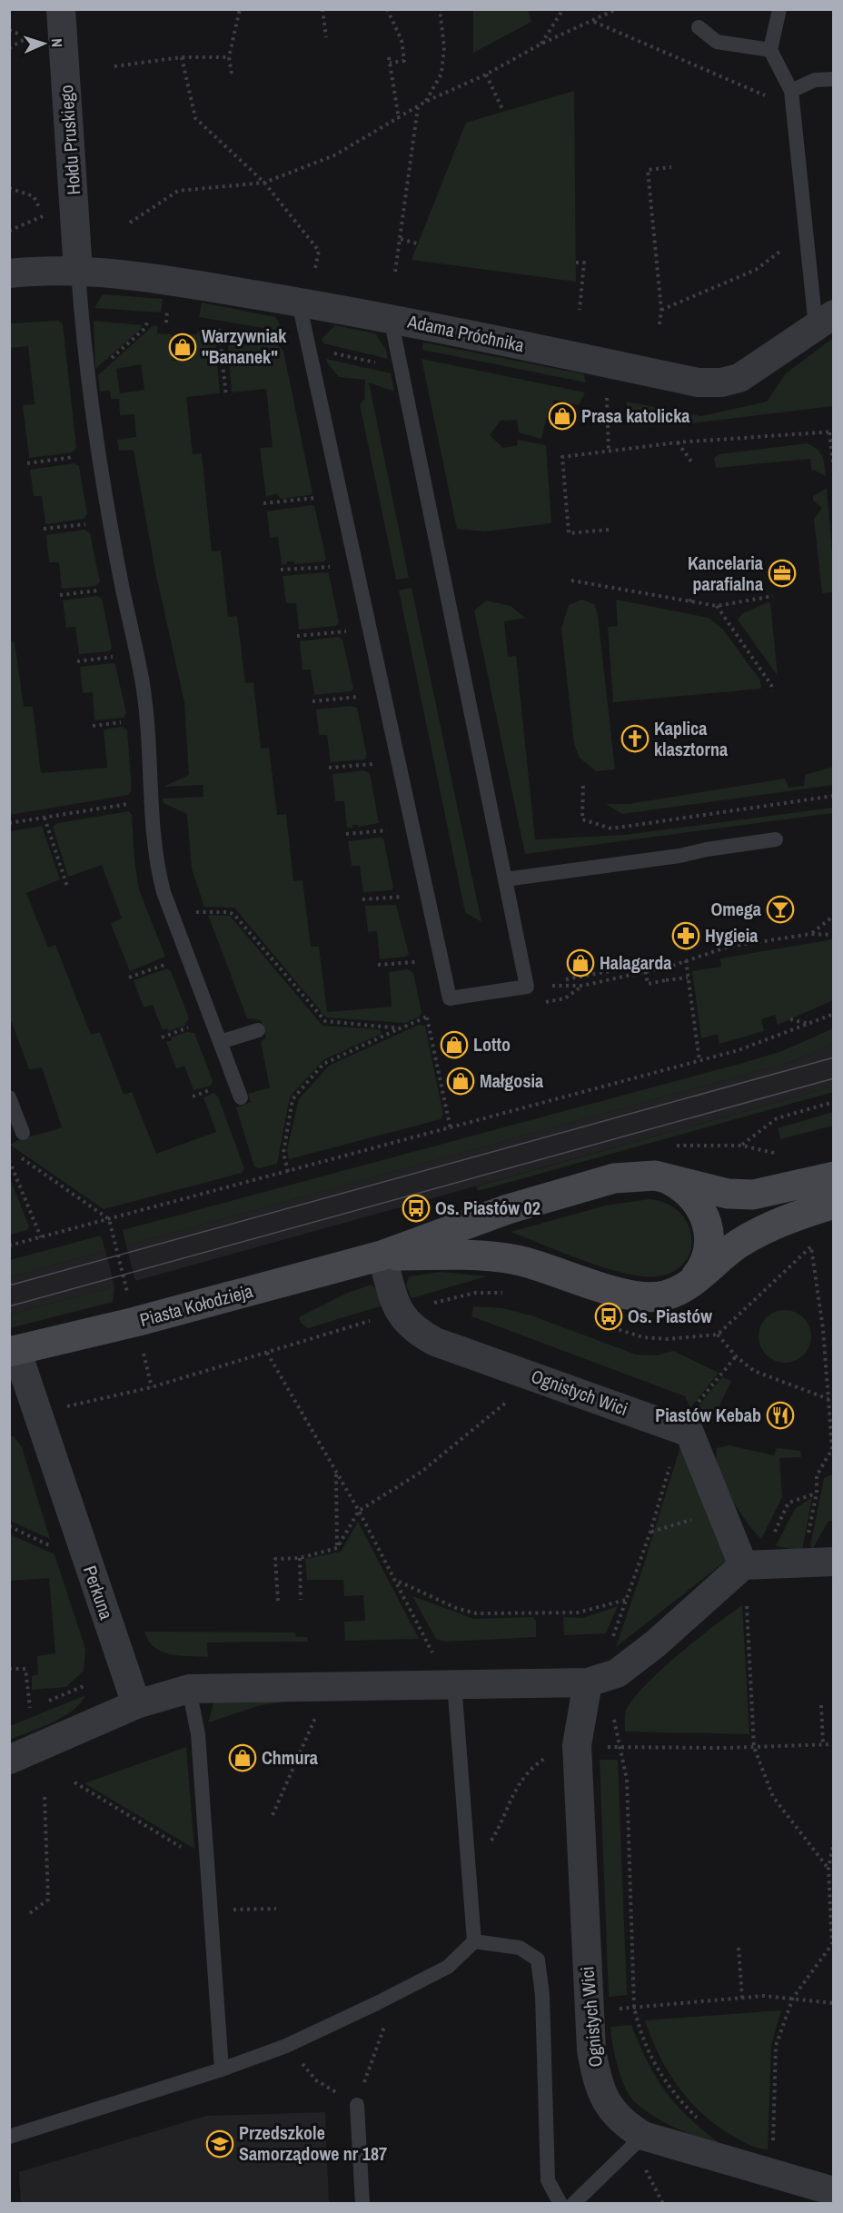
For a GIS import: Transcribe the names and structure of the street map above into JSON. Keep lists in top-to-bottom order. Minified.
{"streets":{"street":["Hołdu Pruskiego","Adama Próchnika","Piasta Kołodzieja","Ognistych Wici","Perkuna"]},"crossings":[["Hołdu Pruskiego","Adama Próchnika"],["Piasta Kołodzieja","Ognistych Wici"],["Piasta Kołodzieja","Perkuna"]],"places":{"shop":["Warzywniak ''Bananek''","Prasa katolicka","Halagarda","Lotto","Małgosia","Chmura"],"office":["Kancelaria parafialna"],"church":["Kaplica klasztorna"],"bar":["Omega"],"pharmacy":["Hygieia"],"bus stop":["Os. Piastów 02","Os. Piastów"],"restaurant":["Piastów Kebab"],"school or university":["Przedszkole Samorządowe nr 187"]},"north":"right"}
